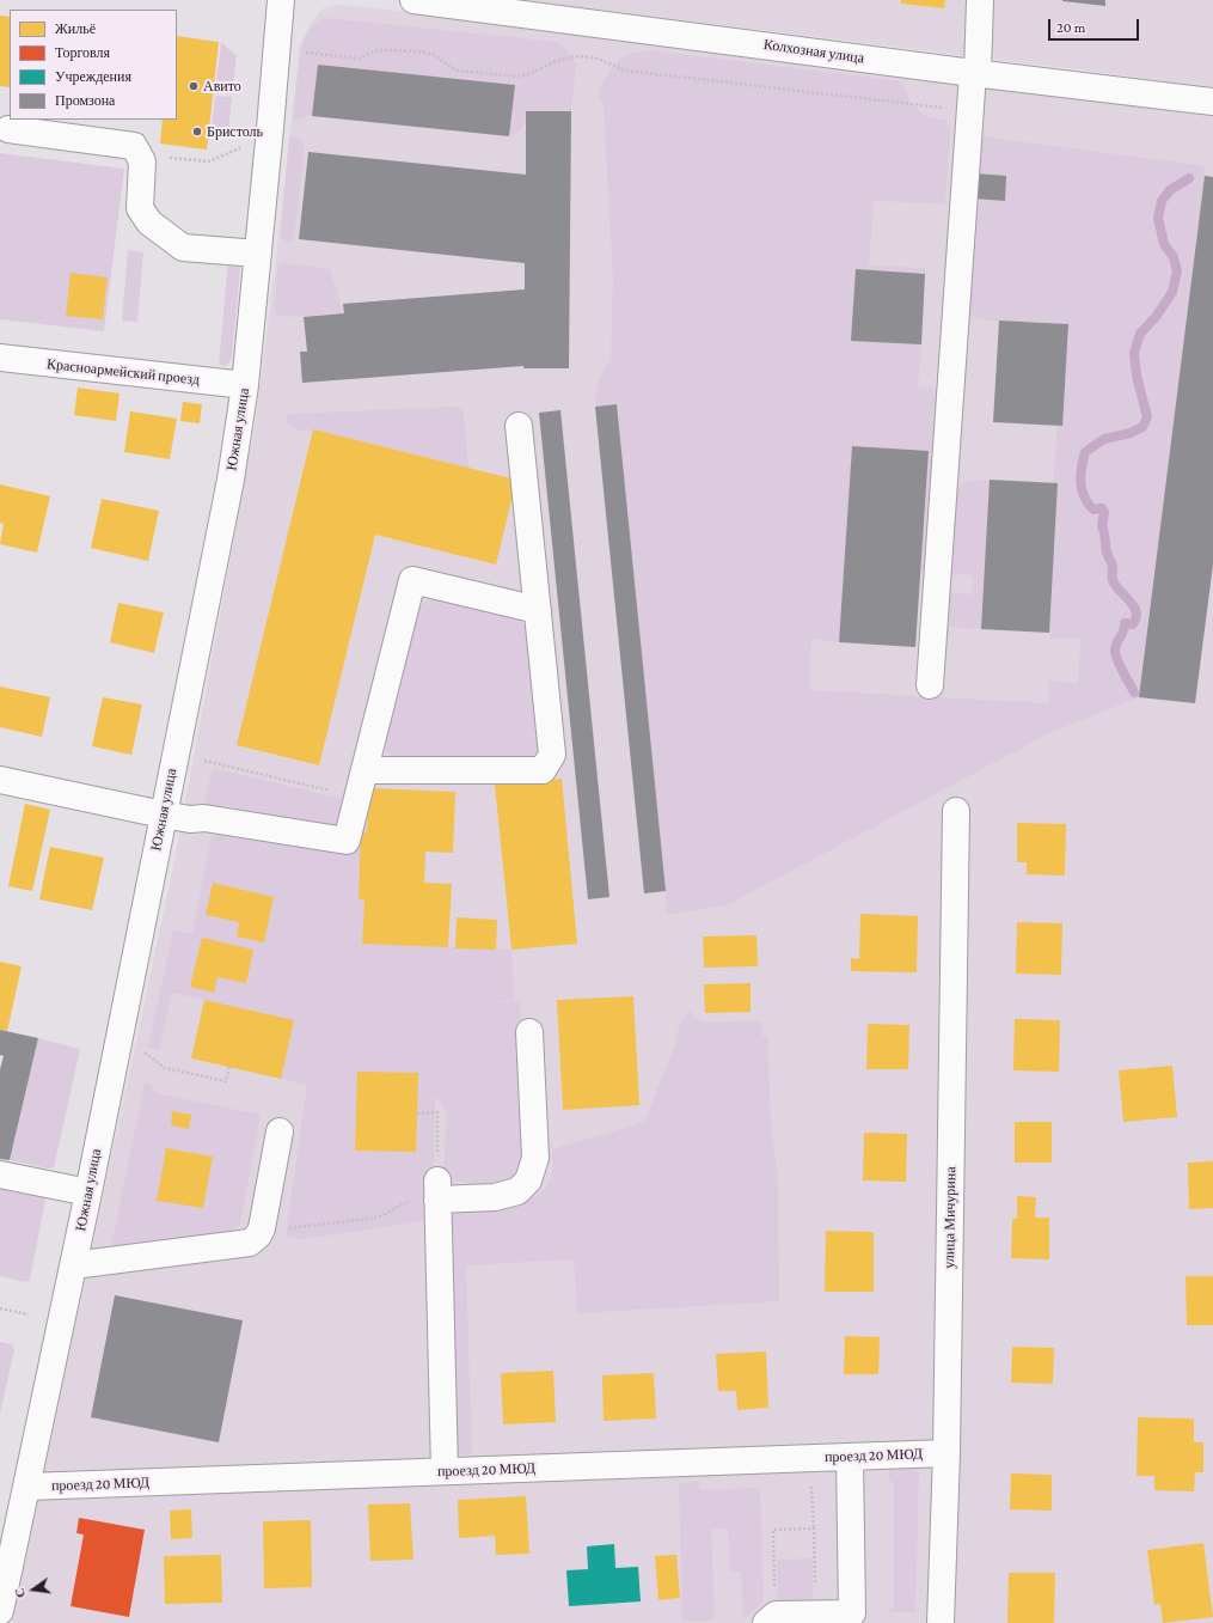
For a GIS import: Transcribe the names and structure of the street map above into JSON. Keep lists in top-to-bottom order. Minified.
{"streets":{"street":["Колхозная улица","Красноармейский проезд","Южная улица","улица Мичурина","проезд 20 МЮД"]},"crossings":[["Красноармейский проезд","Южная улица"],["Южная улица","проезд 20 МЮД"],["улица Мичурина","проезд 20 МЮД"]],"places":["Авито","Бристоль"],"legend":["Жильё","Торговля","Учреждения","Промзона"],"scale_bar":"20 m","north":"left"}
